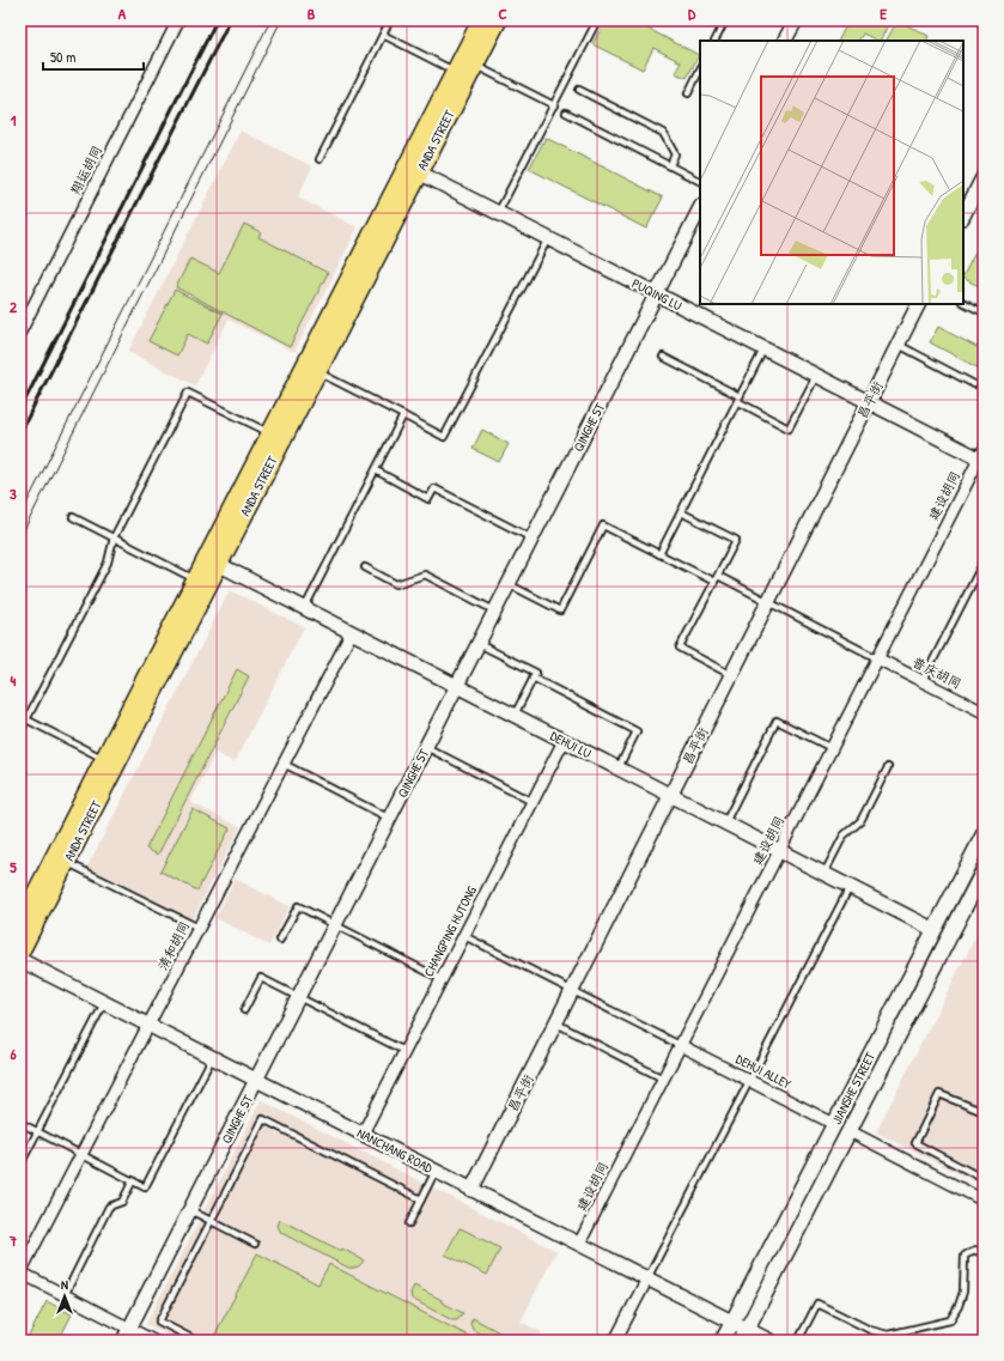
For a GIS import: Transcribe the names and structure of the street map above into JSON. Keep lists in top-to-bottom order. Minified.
{"streets":{"main road":["ANDA STREET","JIANSHE STREET"],"street":["翔运胡同","PUQING LU","昌平街","QINGHE ST","建设胡同","普庆胡同","DEHUI LU","CHANGPING HUTONG","清和胡同","DEHUI ALLEY","NANCHANG ROAD"]},"crossings":[["ANDA STREET","PUQING LU"],["ANDA STREET","DEHUI LU"],["PUQING LU","昌平街"],["PUQING LU","QINGHE ST"],["PUQING LU","建设胡同"],["昌平街","DEHUI LU"],["昌平街","NANCHANG ROAD"],["QINGHE ST","DEHUI LU"],["QINGHE ST","NANCHANG ROAD"],["建设胡同","普庆胡同"],["建设胡同","DEHUI LU"],["建设胡同","DEHUI ALLEY"],["建设胡同","NANCHANG ROAD"],["DEHUI LU","CHANGPING HUTONG"],["DEHUI LU","清和胡同"],["DEHUI LU","JIANSHE STREET"],["CHANGPING HUTONG","NANCHANG ROAD"],["清和胡同","NANCHANG ROAD"],["DEHUI ALLEY","JIANSHE STREET"],["JIANSHE STREET","NANCHANG ROAD"]],"scale_bar":"50 m","north":"top","grid":{"columns":["A","B","C","D","E"],"rows":["1","2","3","4","5","6","7"]}}
